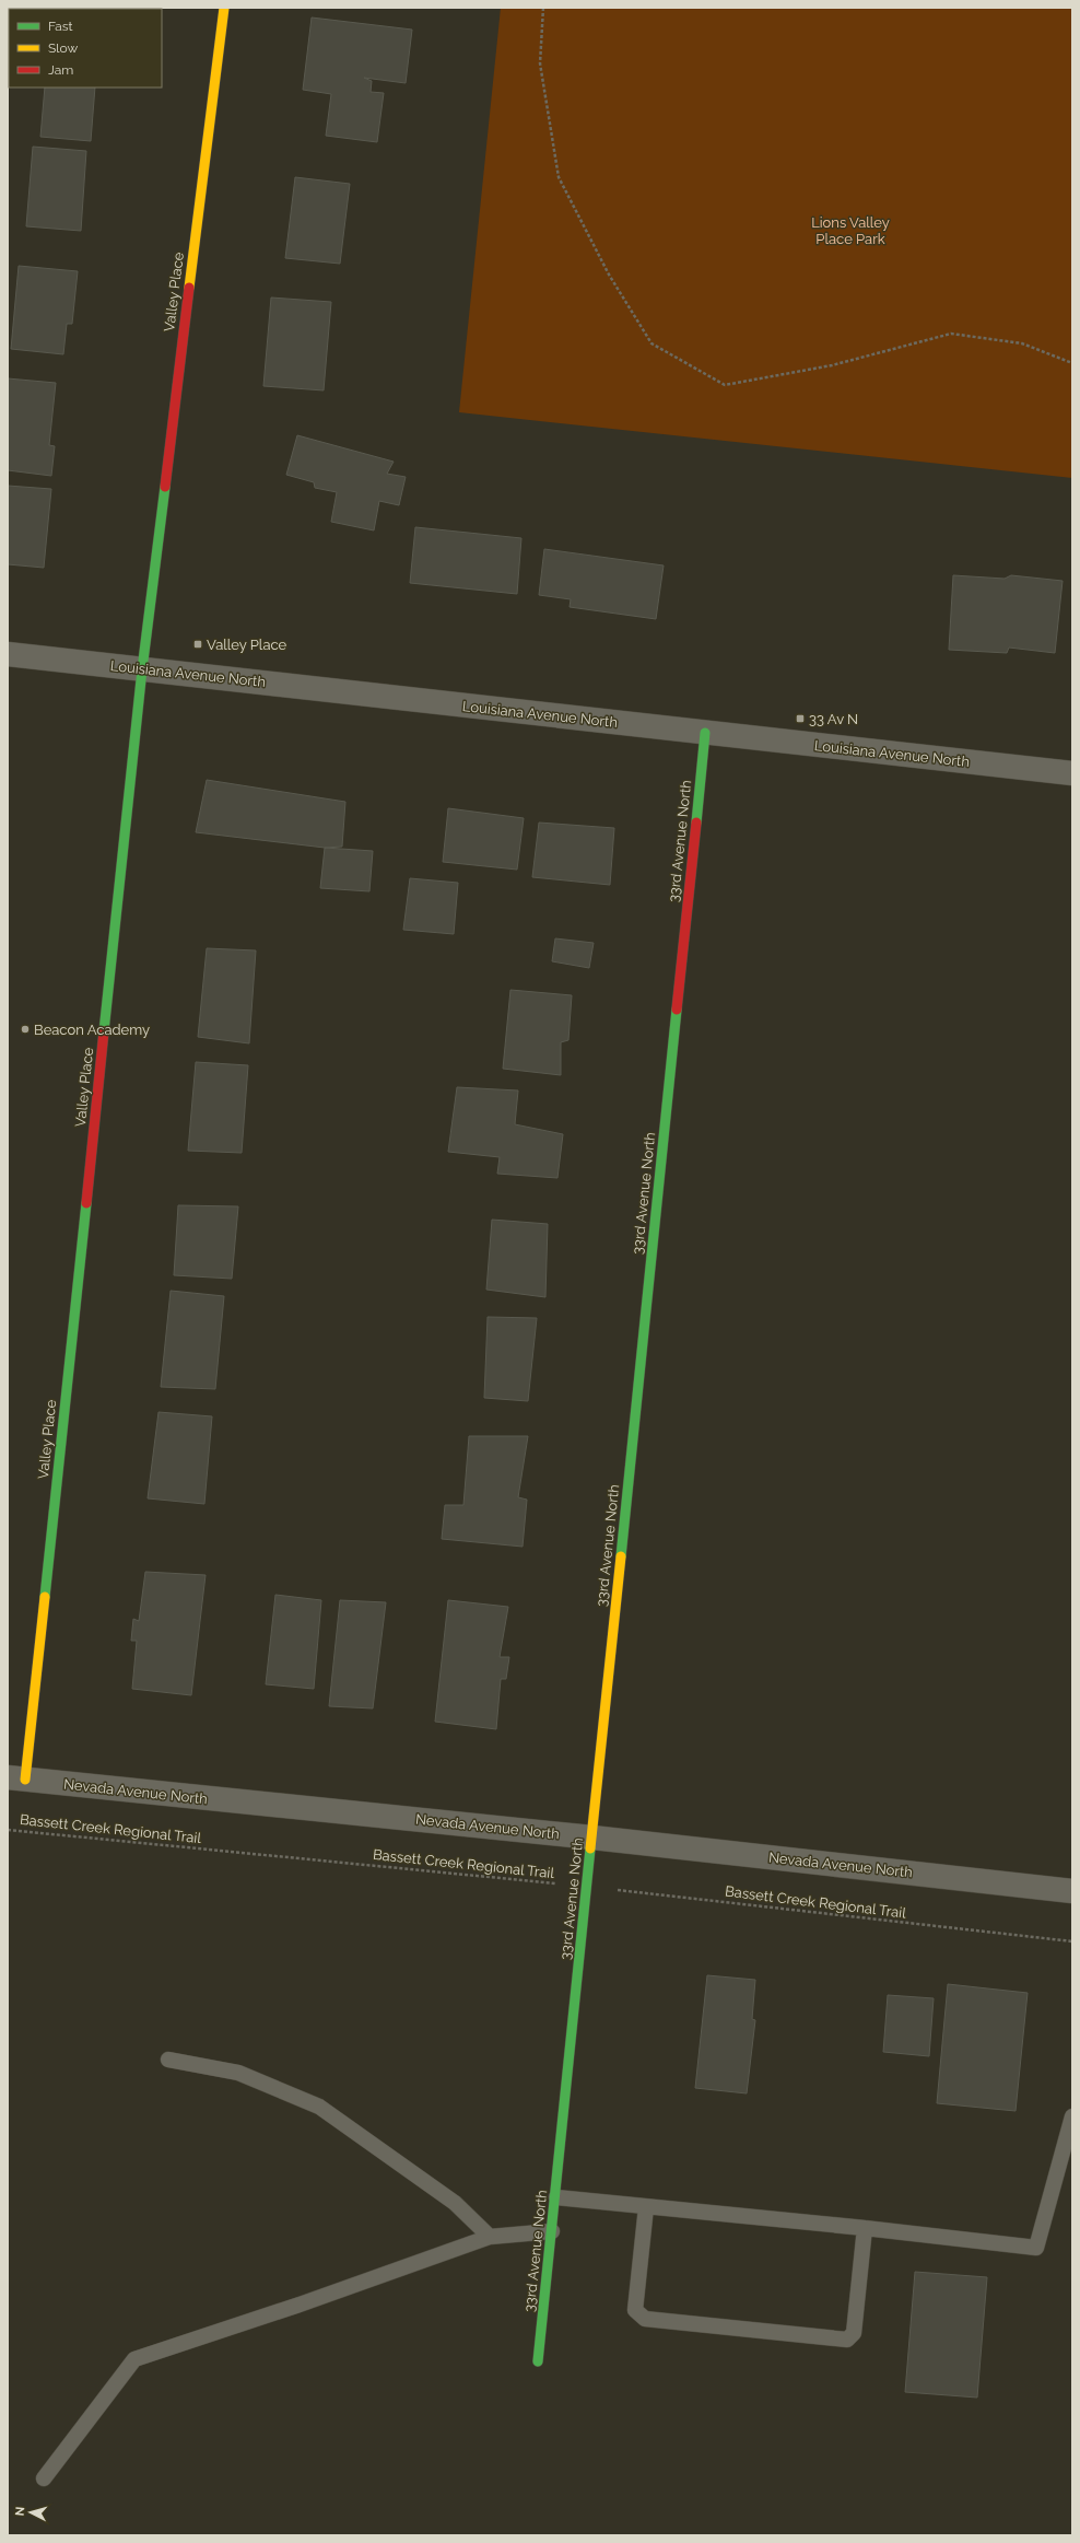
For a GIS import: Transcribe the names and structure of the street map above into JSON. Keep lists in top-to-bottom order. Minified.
{"streets":{"street":["Valley Place","Louisiana Avenue North","33rd Avenue North","Nevada Avenue North"],"path":["Bassett Creek Regional Trail"]},"crossings":[["Valley Place","Louisiana Avenue North"],["Valley Place","Nevada Avenue North"],["Louisiana Avenue North","33rd Avenue North"],["33rd Avenue North","Nevada Avenue North"],["33rd Avenue North","Bassett Creek Regional Trail"]],"parks":["Lions Valley Place Park"],"places":{"transit":["Valley Place","33 Av N"],"other":["Beacon Academy"]},"legend":["Fast","Slow","Jam"],"north":"left"}
